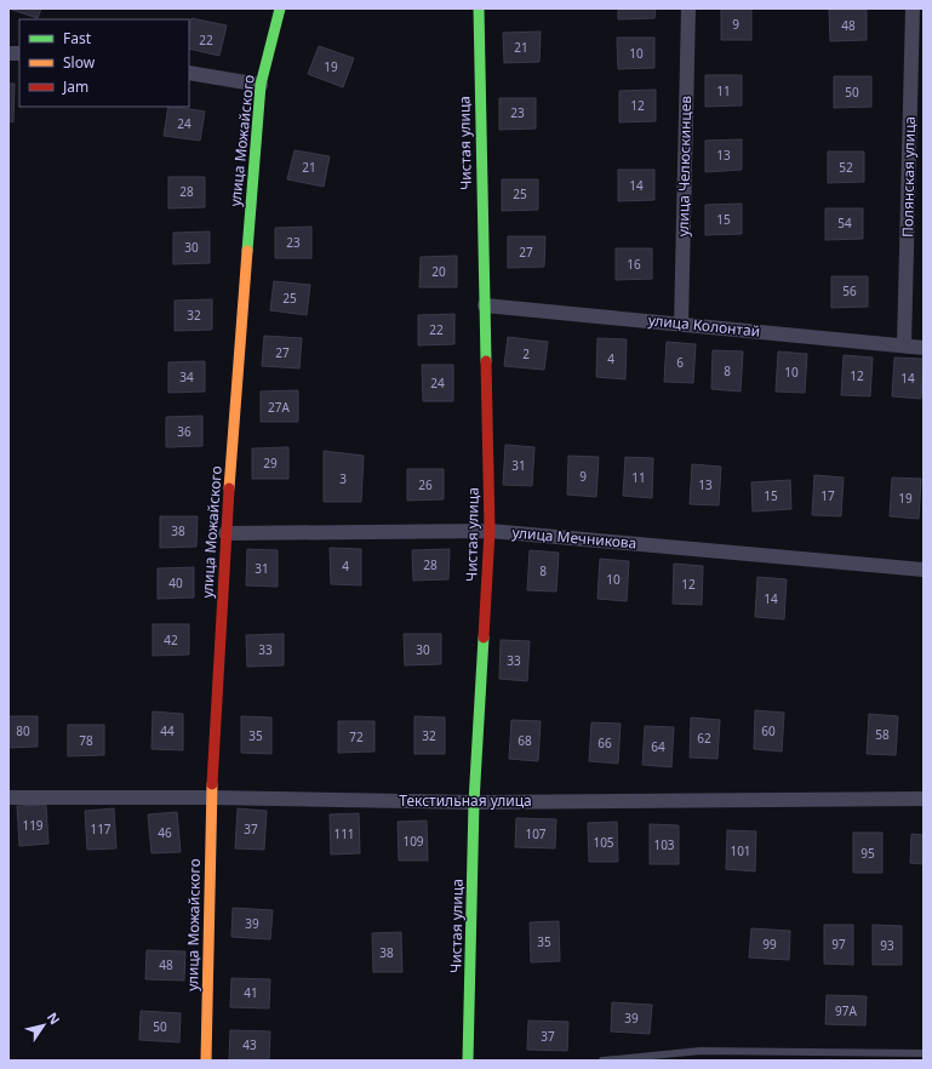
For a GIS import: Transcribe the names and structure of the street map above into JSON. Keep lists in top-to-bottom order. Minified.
{"streets":{"street":["улица Можайского","Чистая улица","улица Челюскинцев","Полянская улица","улица Колонтай","улица Мечникова","Текстильная улица"]},"crossings":[["улица Можайского","улица Мечникова"],["улица Можайского","Текстильная улица"],["Чистая улица","улица Колонтай"],["Чистая улица","улица Мечникова"],["Чистая улица","Текстильная улица"],["улица Челюскинцев","улица Колонтай"],["Полянская улица","улица Колонтай"]],"house_numbers":["9","48","22","21","10","19","11","50","12","23","24","13","21","52","14","28","25","15","54","23","30","27","16","20","56","25","32","22","27","2","4","6","8","10","12","34","14","24","27А","36","29","31","9","11","3","26","13","15","17","19","38","28","4","31","8","10","40","12","14","42","33","30","33","80","44","60","58","35","32","72","62","78","68","66","64","119","117","37","46","111","107","109","105","103","101","95","39","35","99","97","93","38","48","41","97А","39","50","37","43"],"legend":["Fast","Slow","Jam"],"north":"top right"}
